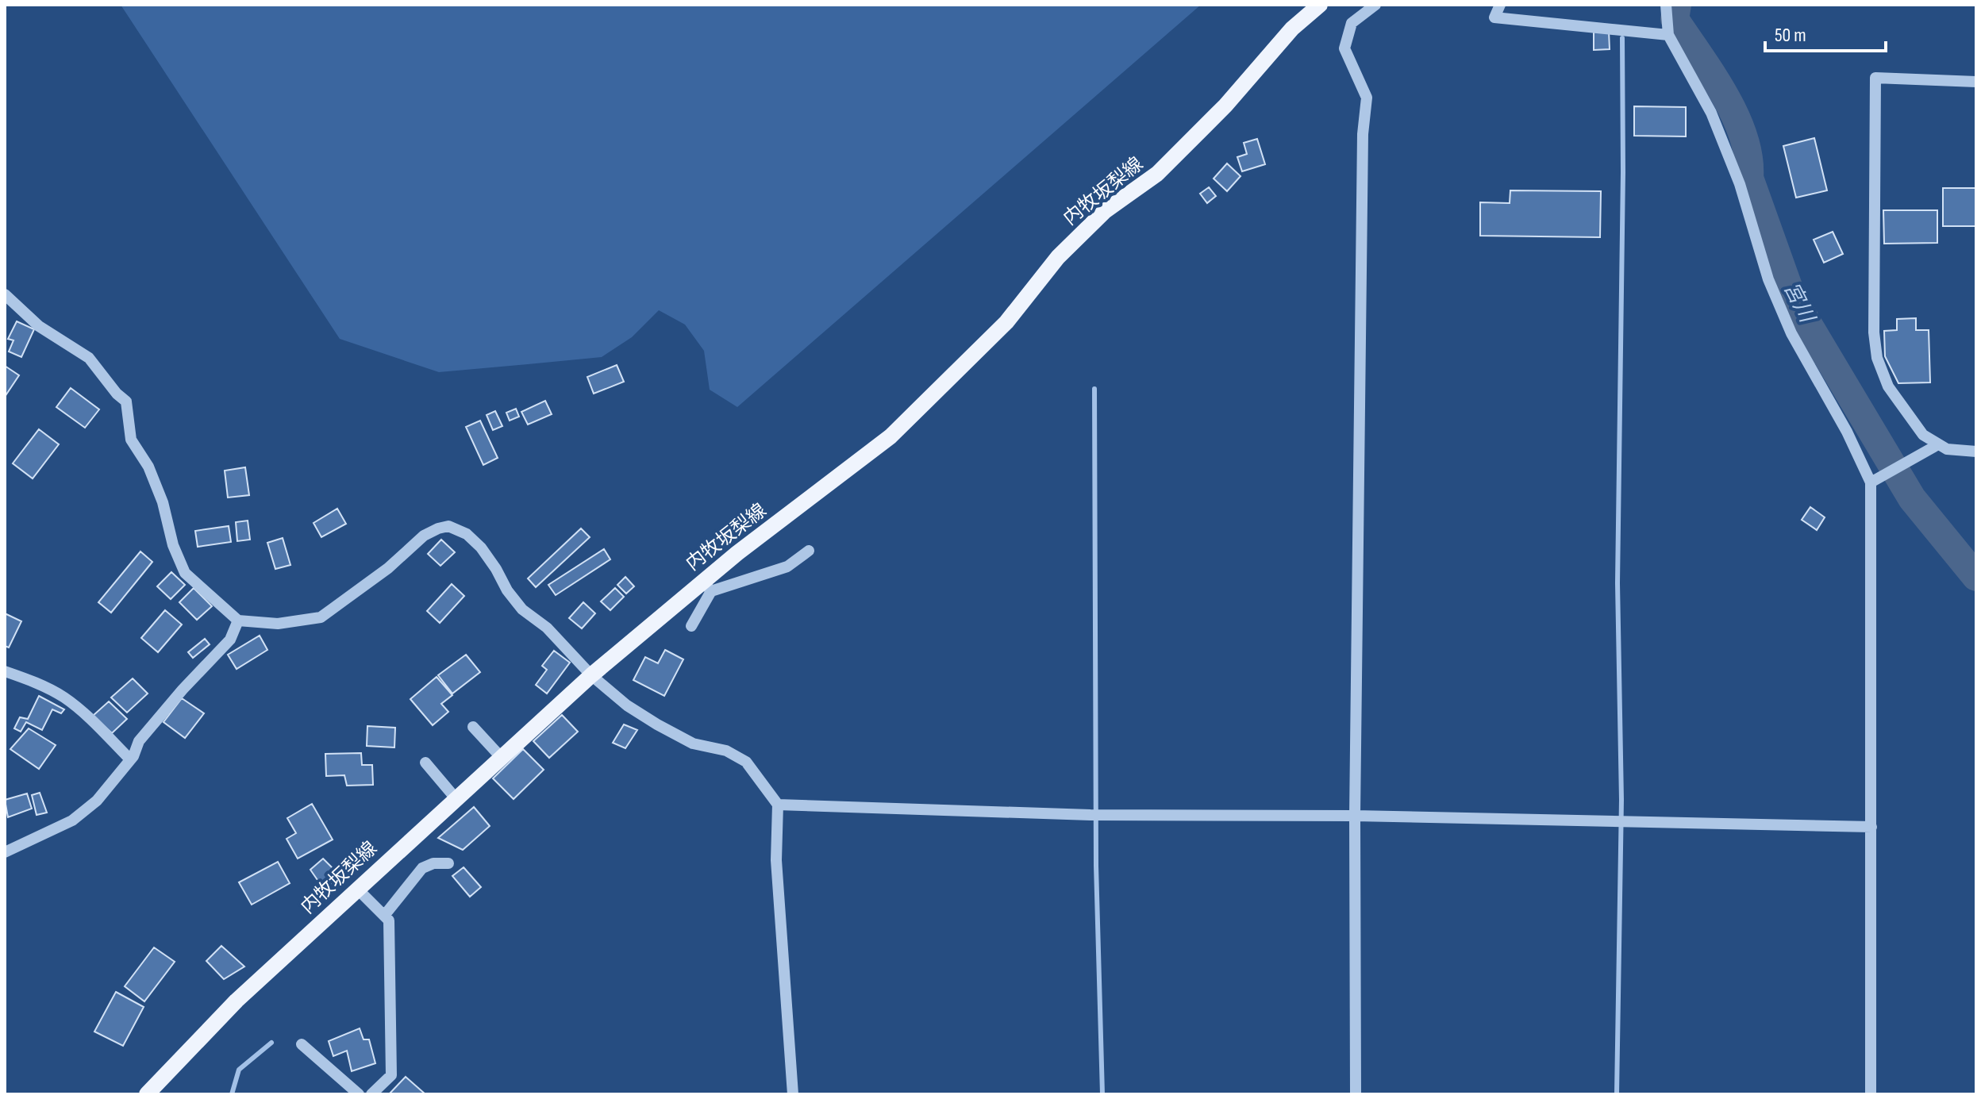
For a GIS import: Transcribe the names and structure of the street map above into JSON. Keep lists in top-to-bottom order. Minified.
{"streets":{"main road":["内牧坂梨線"]},"water":["宮川"],"scale_bar":"50 m"}
